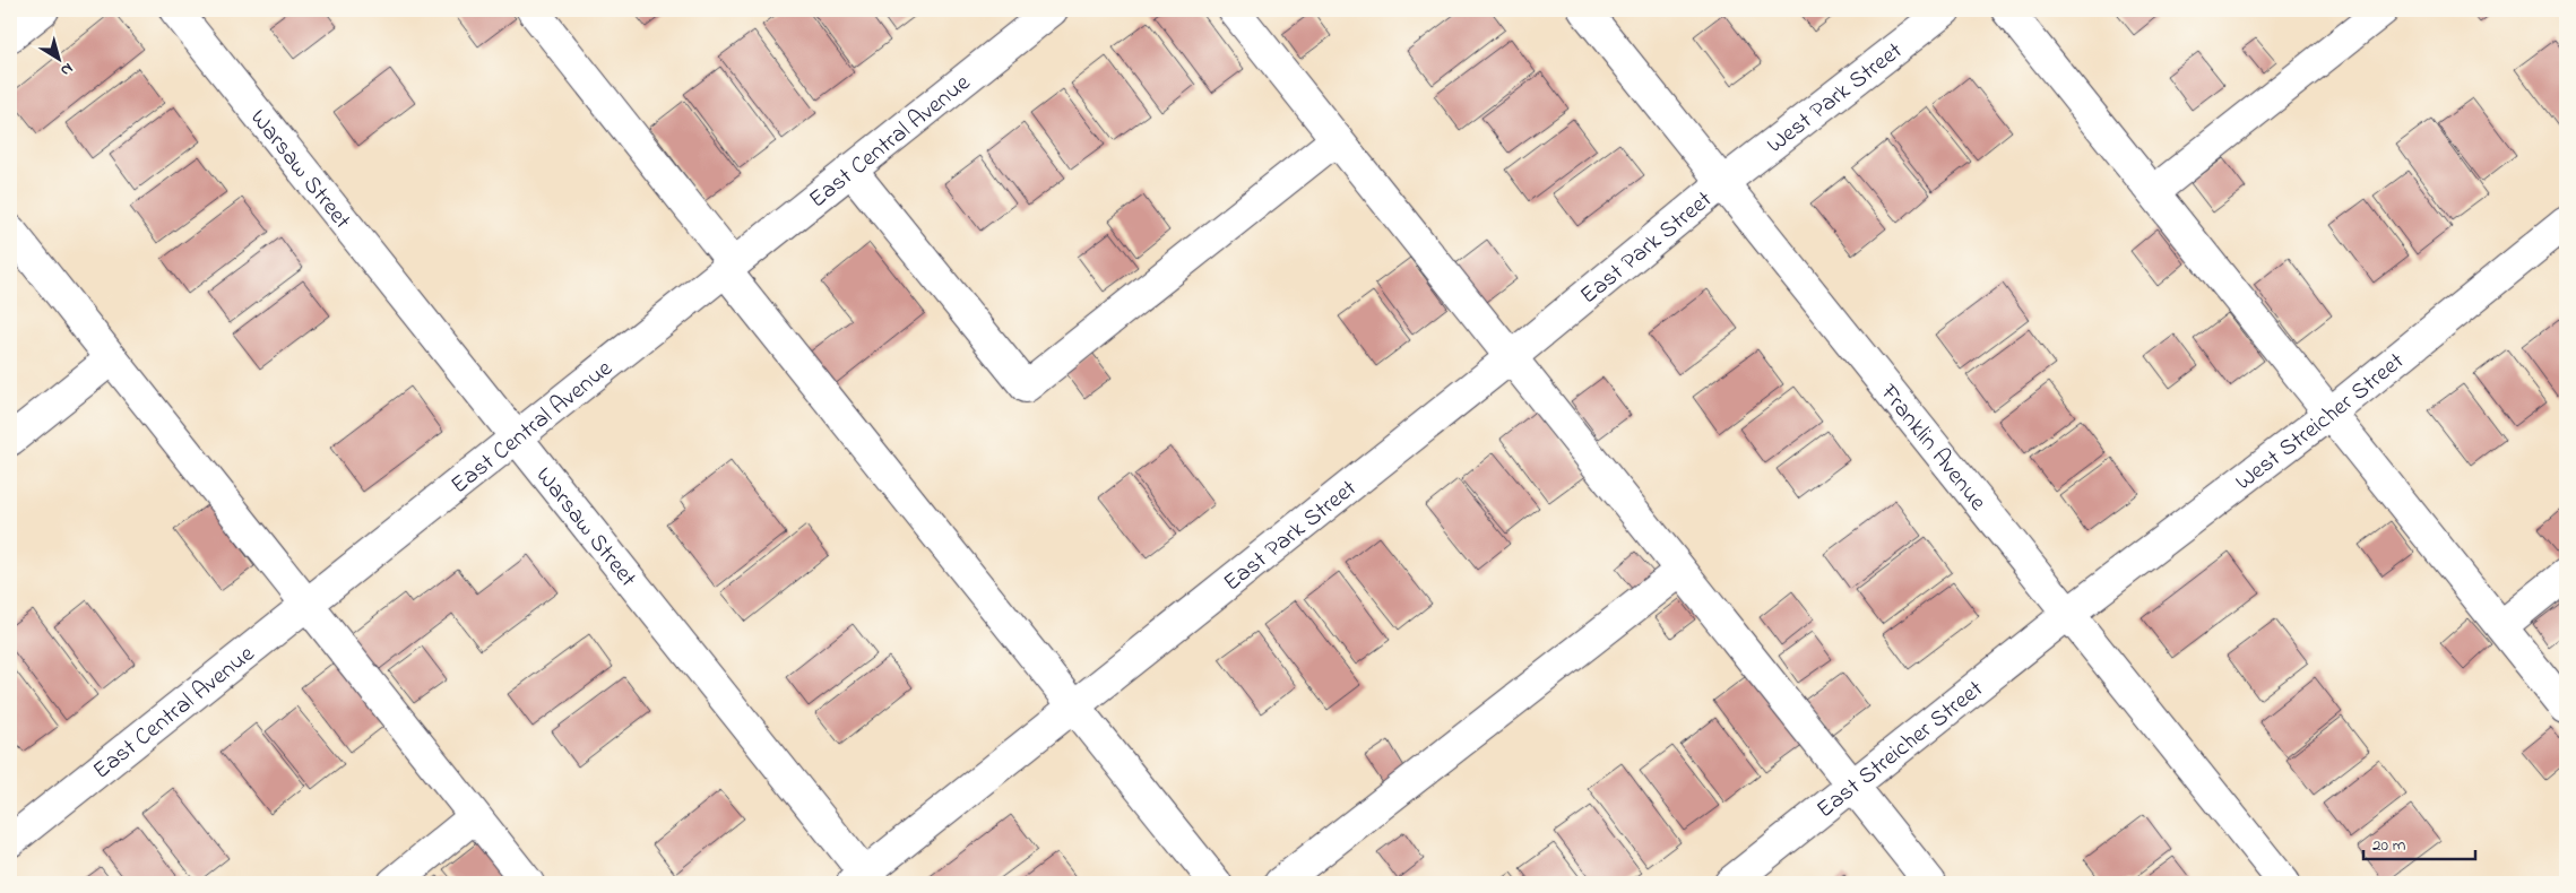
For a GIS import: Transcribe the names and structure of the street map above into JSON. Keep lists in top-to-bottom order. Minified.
{"streets":{"street":["West Park Street","East Central Avenue","Warsaw Street","East Park Street","West Streicher Street","Franklin Avenue","East Streicher Street"]},"crossings":[["West Park Street","East Park Street"],["West Park Street","Franklin Avenue"],["East Central Avenue","Warsaw Street"],["Warsaw Street","East Park Street"],["East Park Street","Franklin Avenue"],["West Streicher Street","Franklin Avenue"],["West Streicher Street","East Streicher Street"],["Franklin Avenue","East Streicher Street"]],"scale_bar":"20 m","north":"bottom right"}
